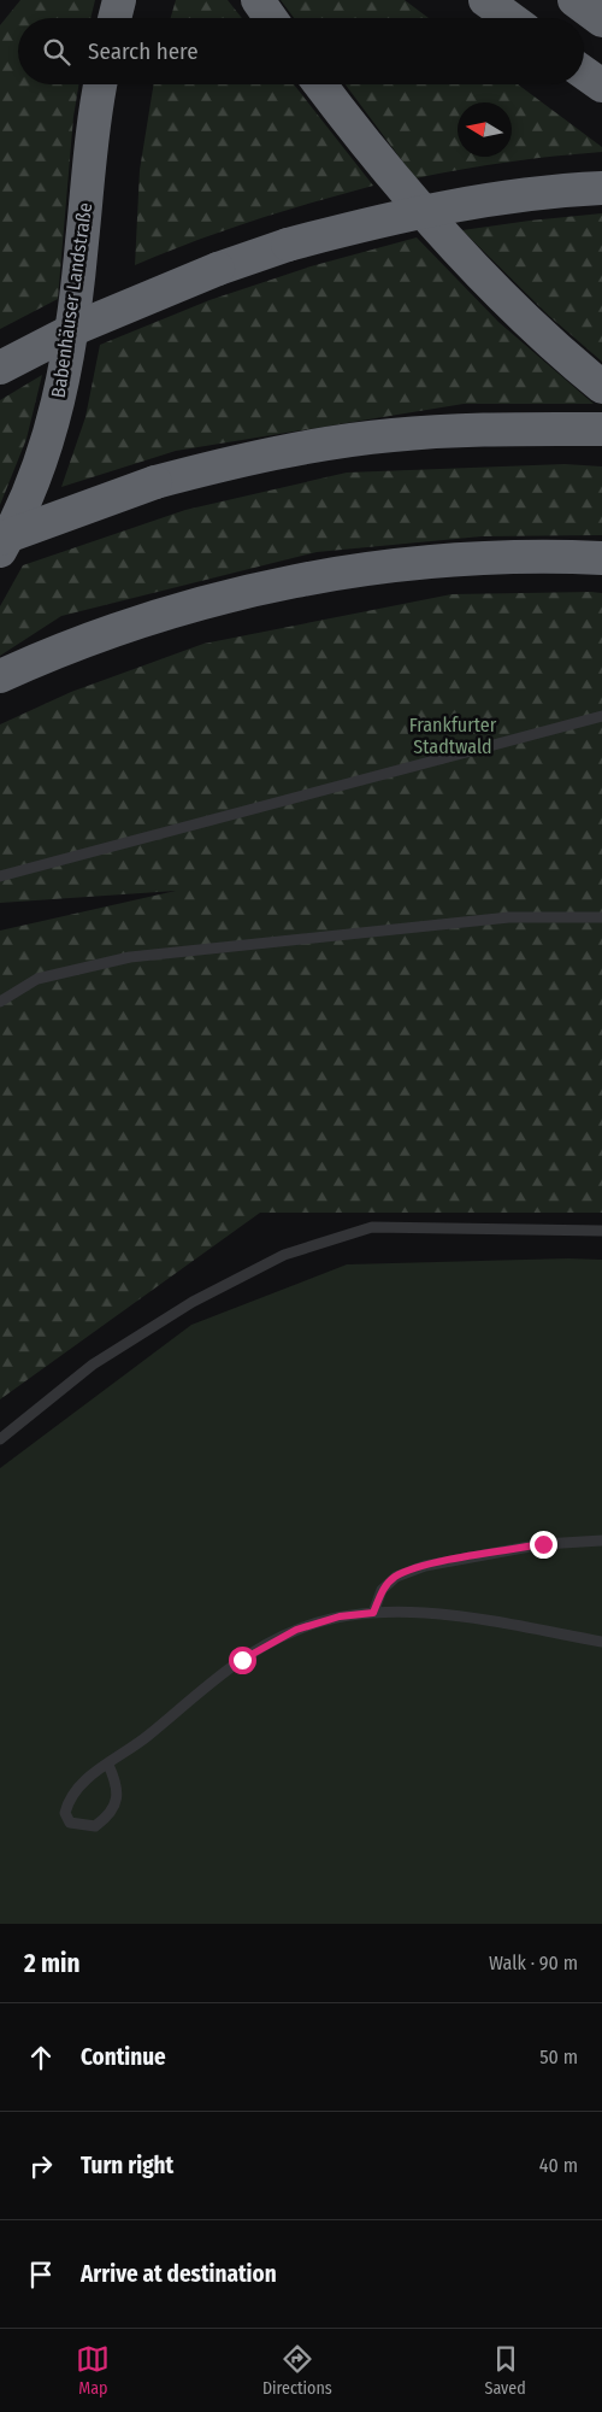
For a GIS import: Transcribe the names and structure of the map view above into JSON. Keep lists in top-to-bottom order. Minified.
{"streets":{"highway":["Babenhäuser Landstraße"]},"parks":["Frankfurter Stadtwald"],"north":"left","page":{"search":"Search here","heading":["2 min","Walk · 90 m"],"list":[["Continue","50 m"],["Turn right","40 m"],"Arrive at destination"],"nav":["Map","Directions","Saved"]}}
